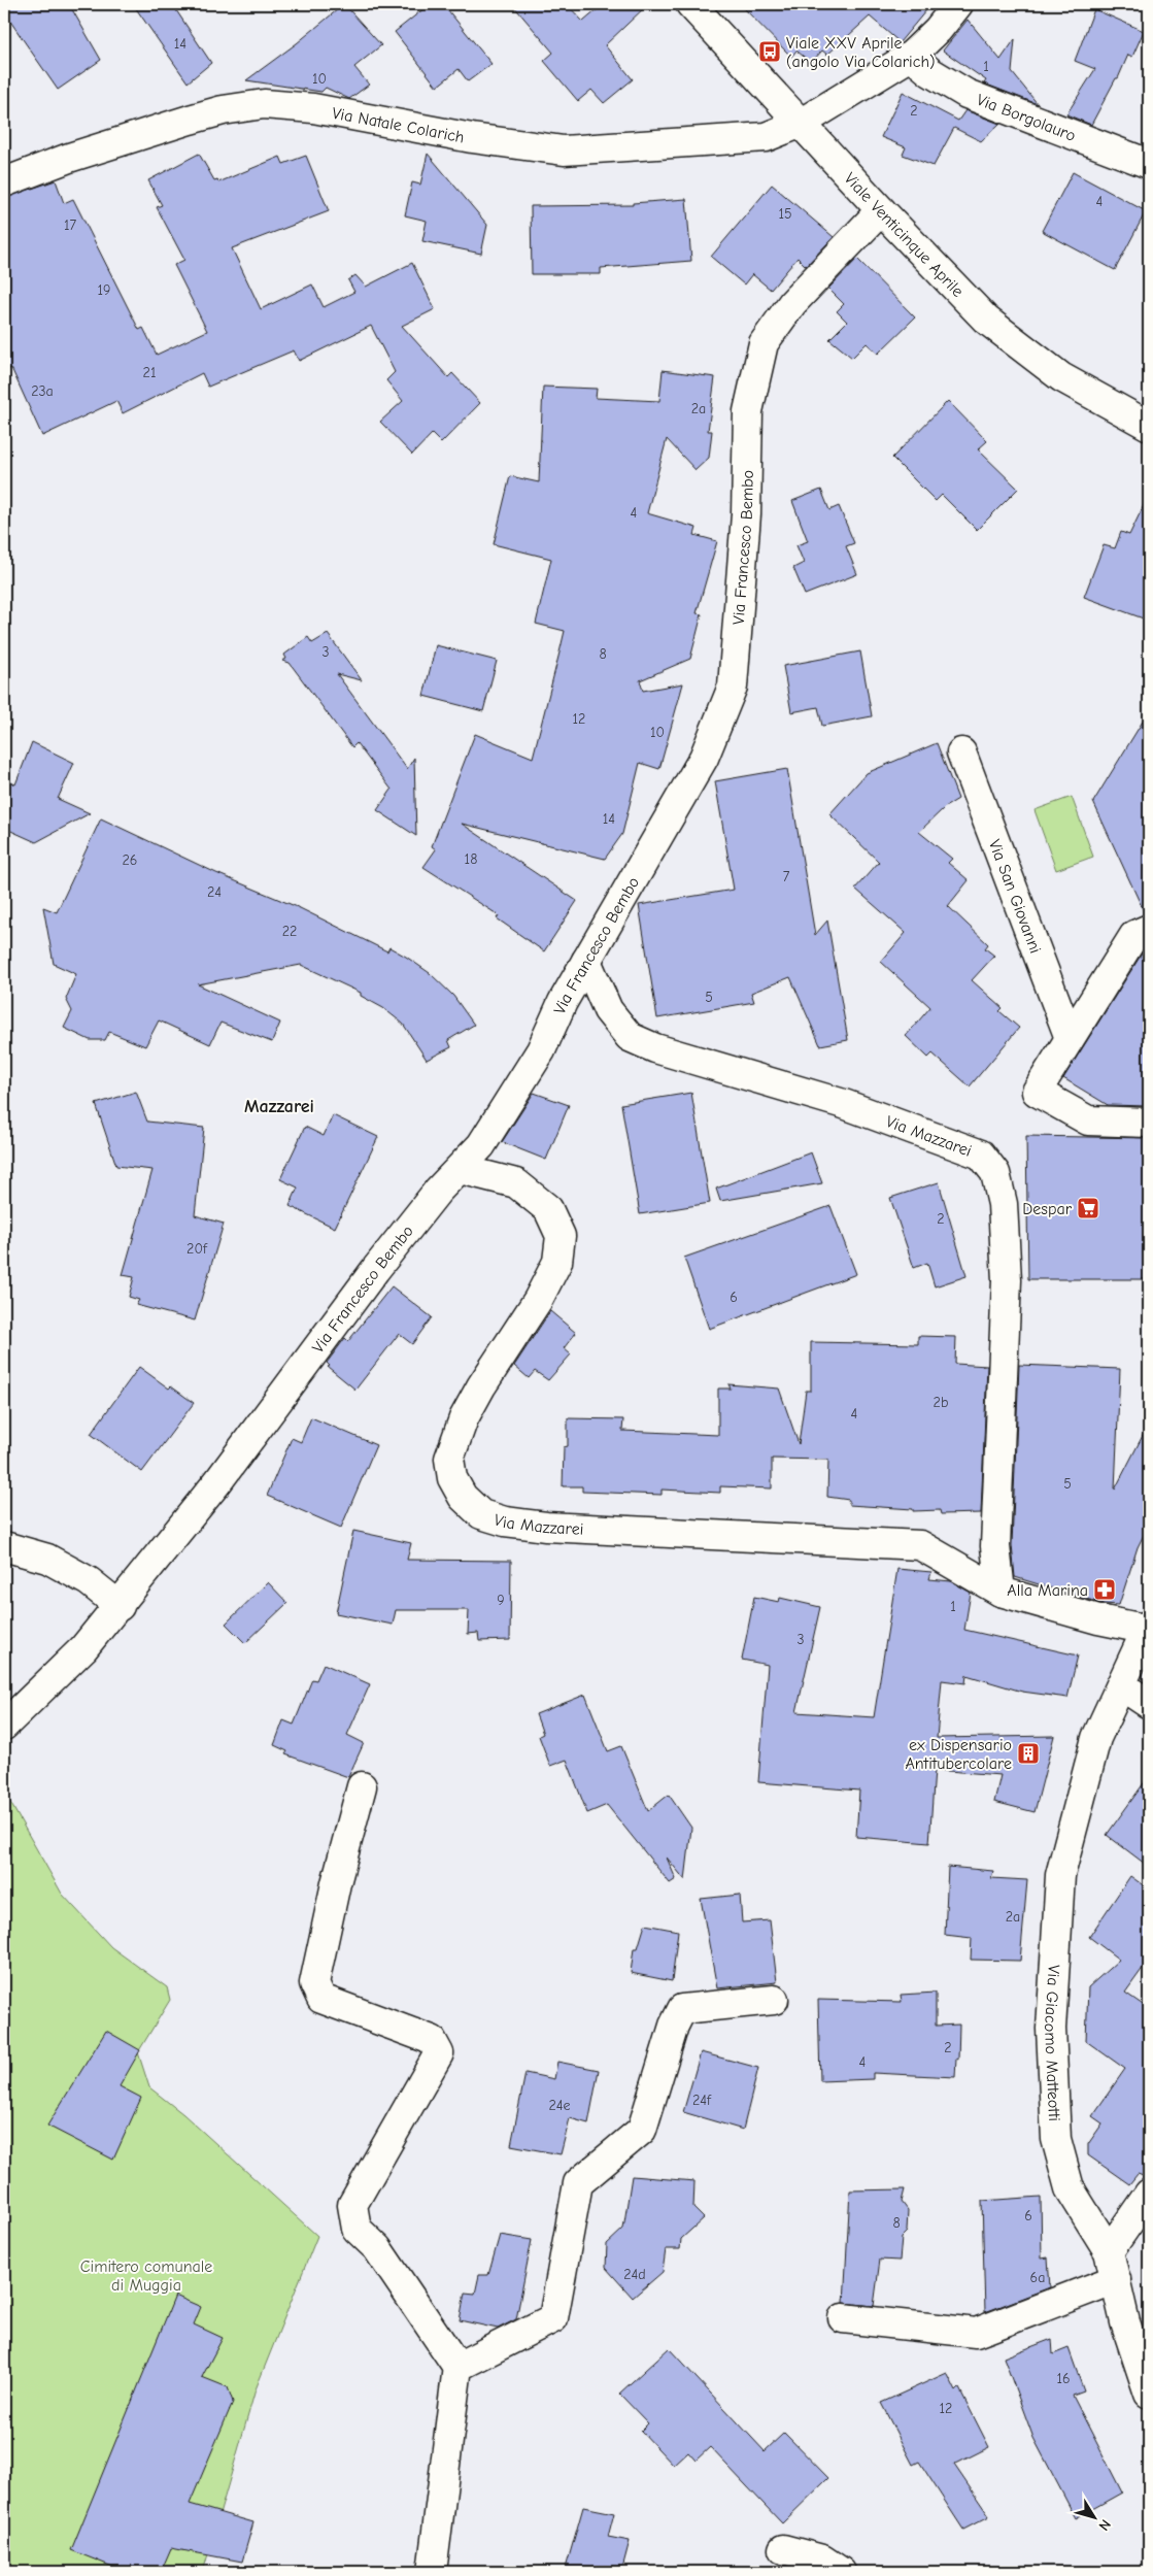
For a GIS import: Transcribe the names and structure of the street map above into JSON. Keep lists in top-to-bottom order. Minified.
{"streets":{"street":["Via Borgolauro","Via Natale Colarich","Viale Venticinque Aprile","Via Francesco Bembo","Via San Giovanni","Via Mazzarei","Via Giacomo Matteotti"]},"crossings":[["Via Borgolauro","Via Natale Colarich"],["Via Natale Colarich","Viale Venticinque Aprile"],["Viale Venticinque Aprile","Via Francesco Bembo"],["Via Francesco Bembo","Via Mazzarei"],["Via Mazzarei","Via Giacomo Matteotti"]],"districts":["Mazzarei"],"parks":["Cimitero comunale di Muggia"],"places":{"bus stop":["Viale XXV Aprile (angolo Via Colarich)"],"supermarket":["Despar"],"pharmacy":["Alla Marina"],"building":["ex Dispensario Antitubercolare"]},"house_numbers":["14","1","10","2","4","15","17","19","21","23a","2a","4","3","8","12","10","14","18","26","7","24","22","5","2","20f","6","2b","4","5","9","1","3","2a","2","4","24f","24e","6","8","24d","6a","16","12"],"north":"bottom right"}
